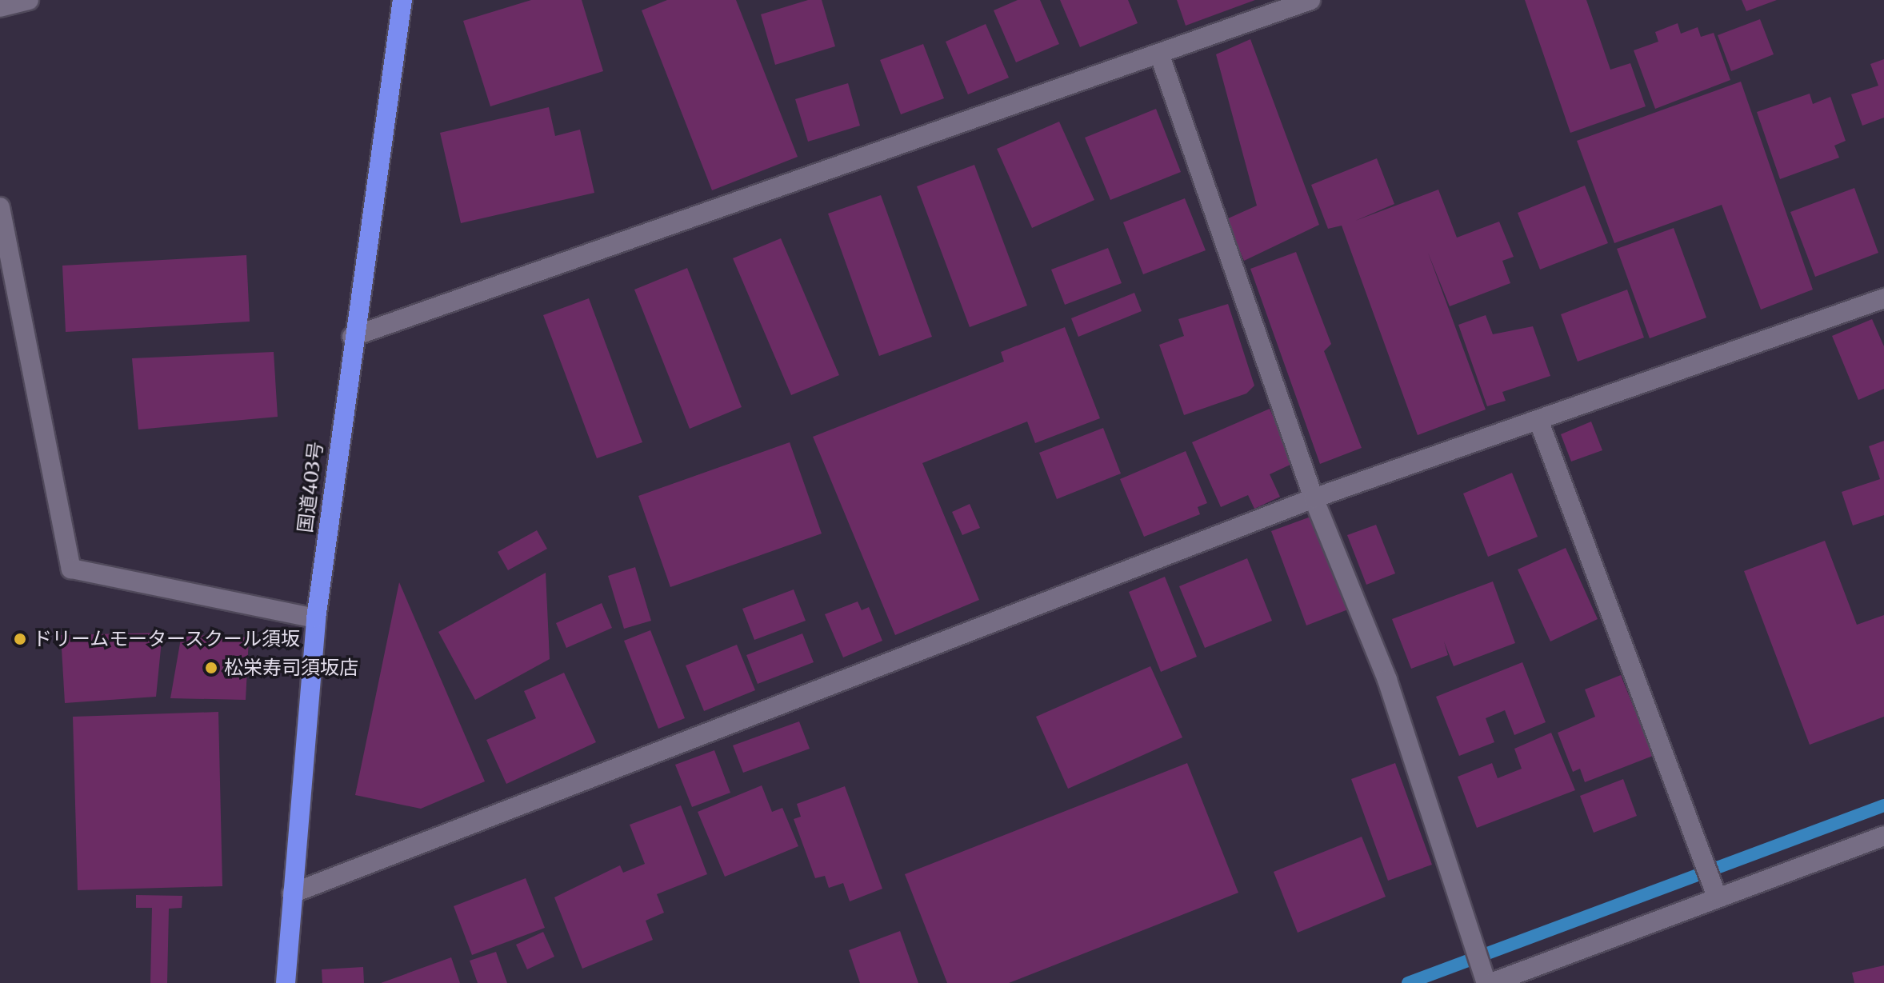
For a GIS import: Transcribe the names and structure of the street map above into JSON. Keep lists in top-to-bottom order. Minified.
{"streets":{"highway":["国道403号"]},"places":["ドリームモータースクール須坂","松栄寿司須坂店"]}
